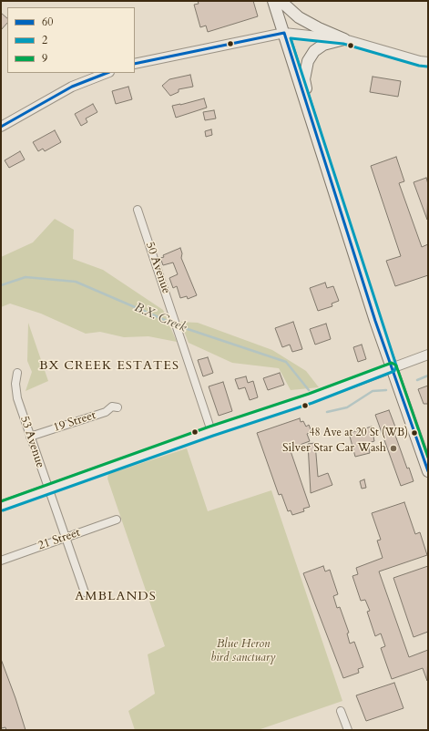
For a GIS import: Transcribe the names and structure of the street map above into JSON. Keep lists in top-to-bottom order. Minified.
{"streets":{"street":["50 Avenue","19 Street","53 Avenue","21 Street"]},"crossings":[["19 Street","53 Avenue"],["53 Avenue","21 Street"]],"districts":["BX CREEK ESTATES","AMBLANDS"],"water":["B.X. Creek"],"parks":["Blue Heron bird sanctuary"],"places":["48 Ave at 20 St (WB)","Silver Star Car Wash"],"lines":["transit line 60","transit line 2","transit line 9"],"legend":["60","2","9"]}
